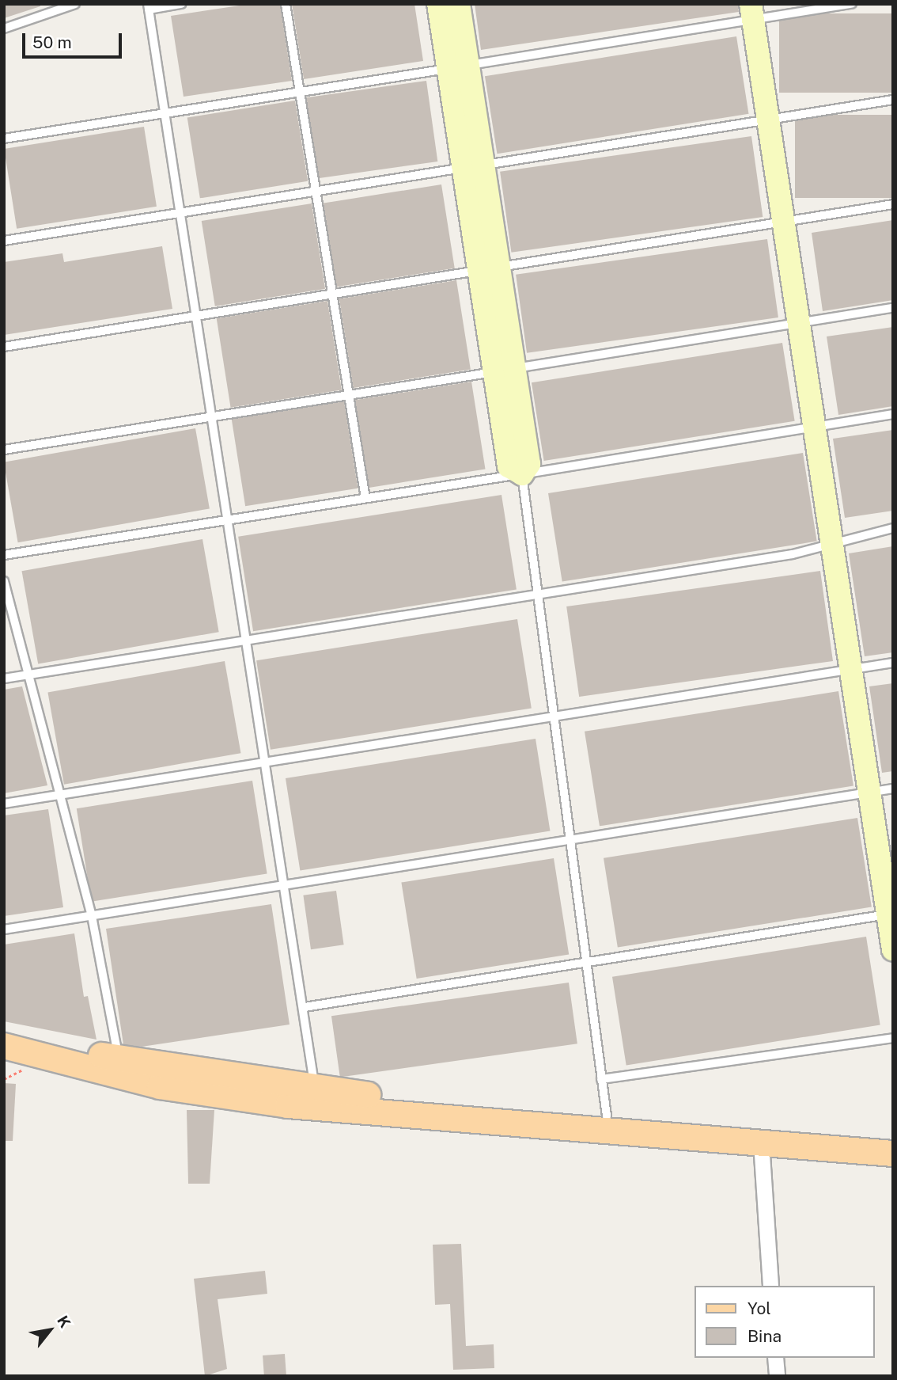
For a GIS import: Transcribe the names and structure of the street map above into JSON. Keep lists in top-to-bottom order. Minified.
{"legend":["Yol","Bina"],"scale_bar":"50 m","north":"top right"}
